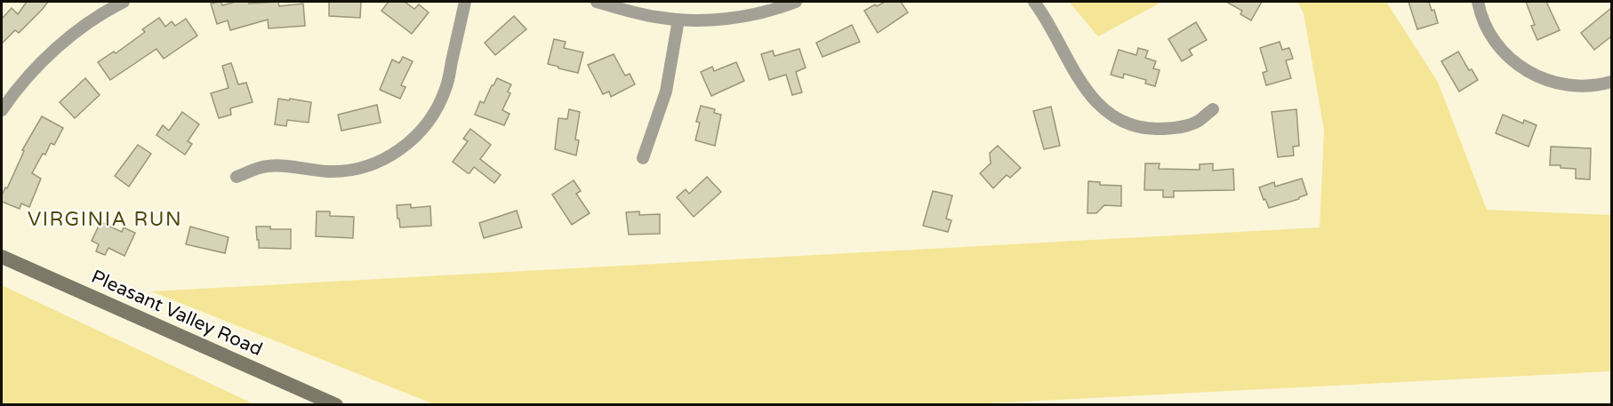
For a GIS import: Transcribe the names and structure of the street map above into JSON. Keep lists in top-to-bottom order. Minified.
{"streets":{"main road":["Pleasant Valley Road"]},"districts":["VIRGINIA RUN"]}
